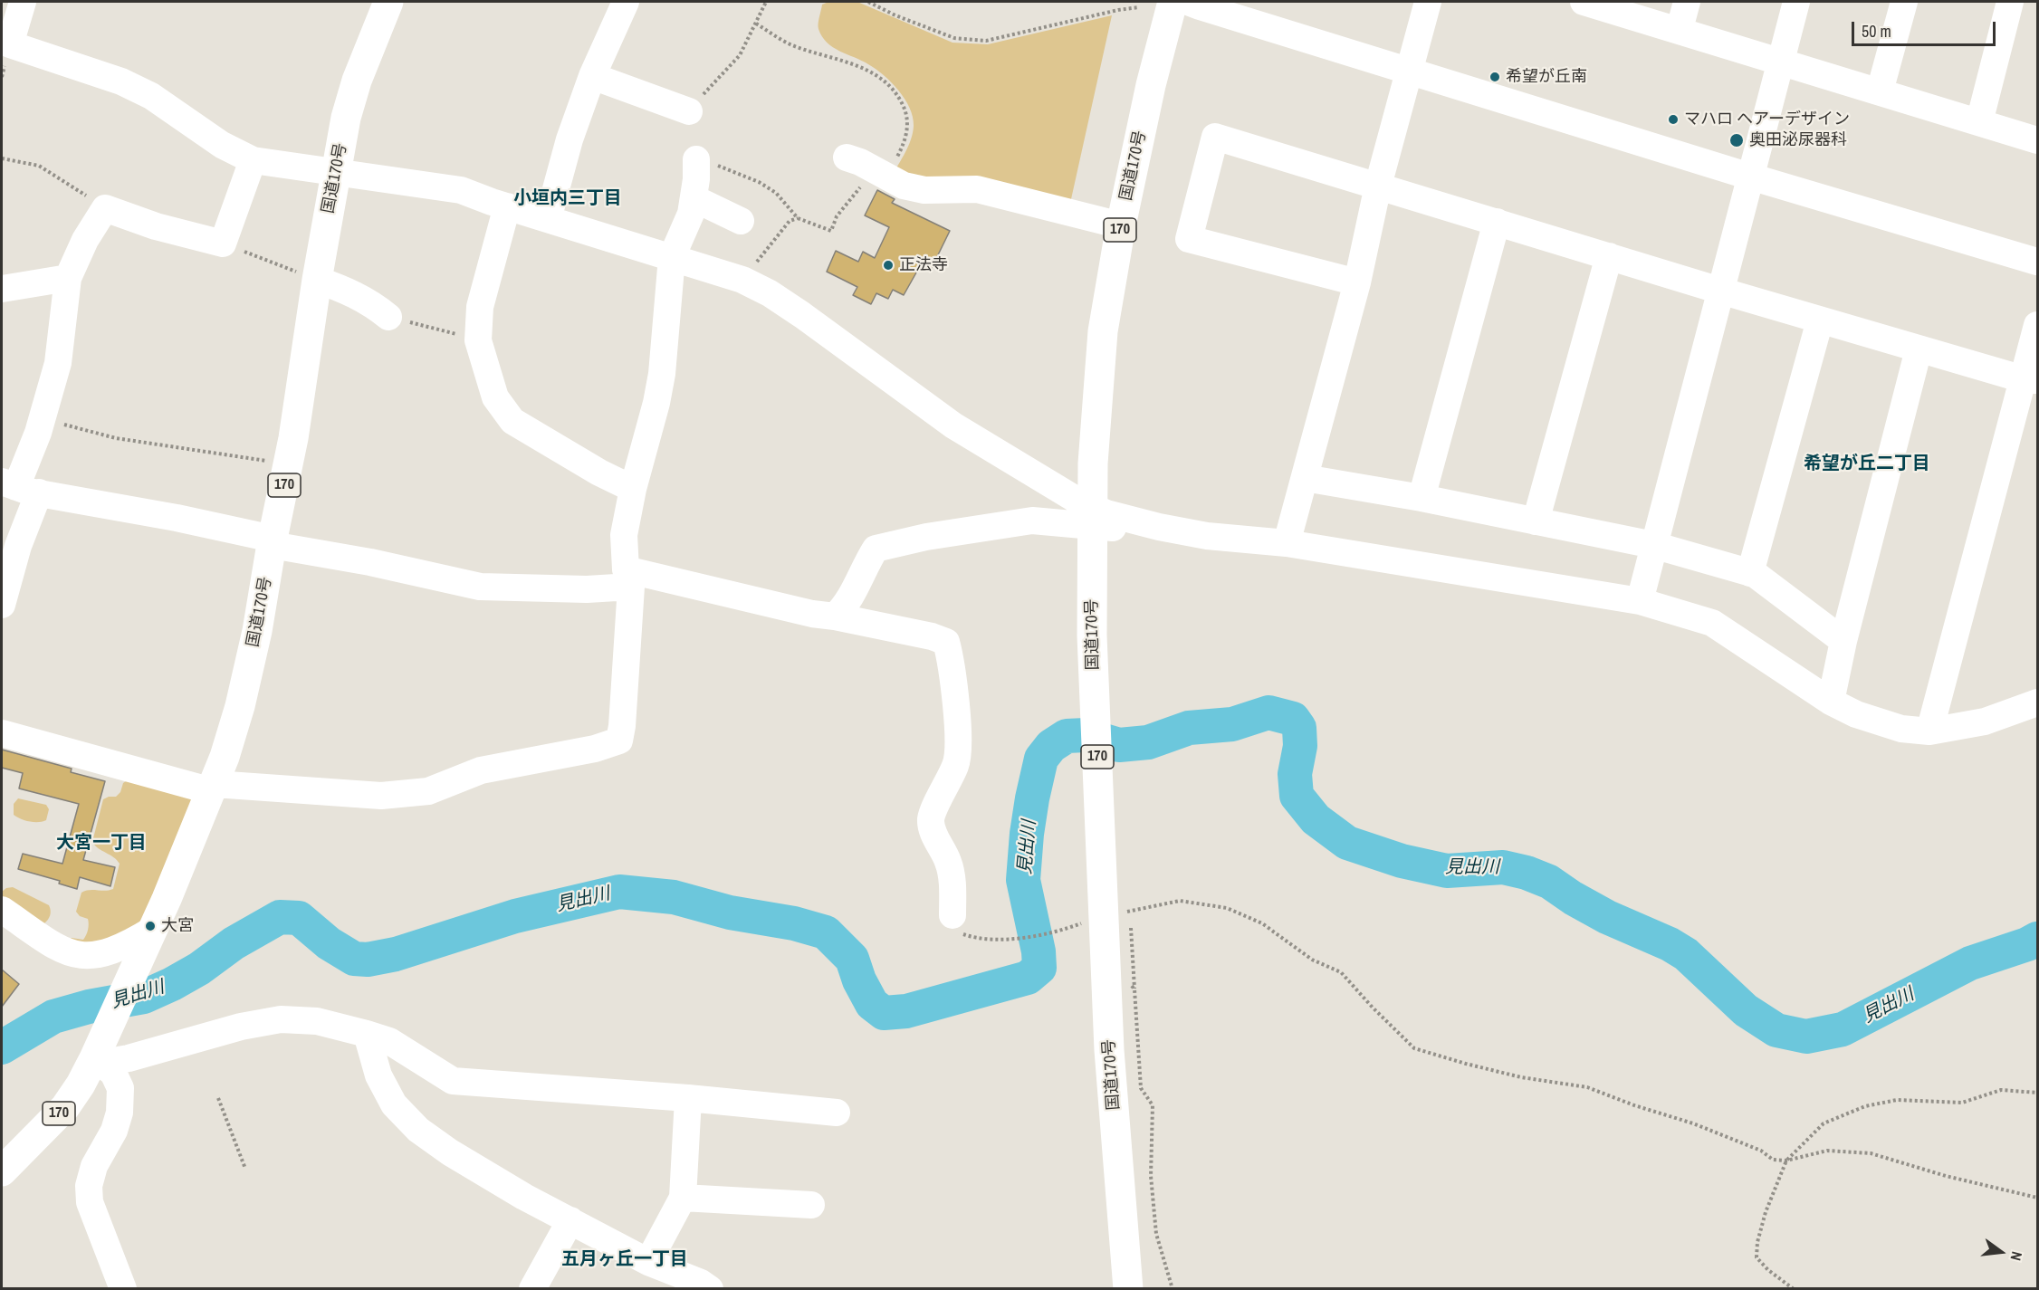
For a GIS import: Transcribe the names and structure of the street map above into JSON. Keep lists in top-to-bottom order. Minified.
{"streets":{"highway":["国道170号","170"]},"districts":["小垣内三丁目","希望が丘二丁目","大宮一丁目","五月ヶ丘一丁目"],"water":["見出川"],"places":["希望が丘南","マハロ ヘアーデザイン","奥田泌尿器科","正法寺","大宮"],"scale_bar":"50 m","north":"right"}
